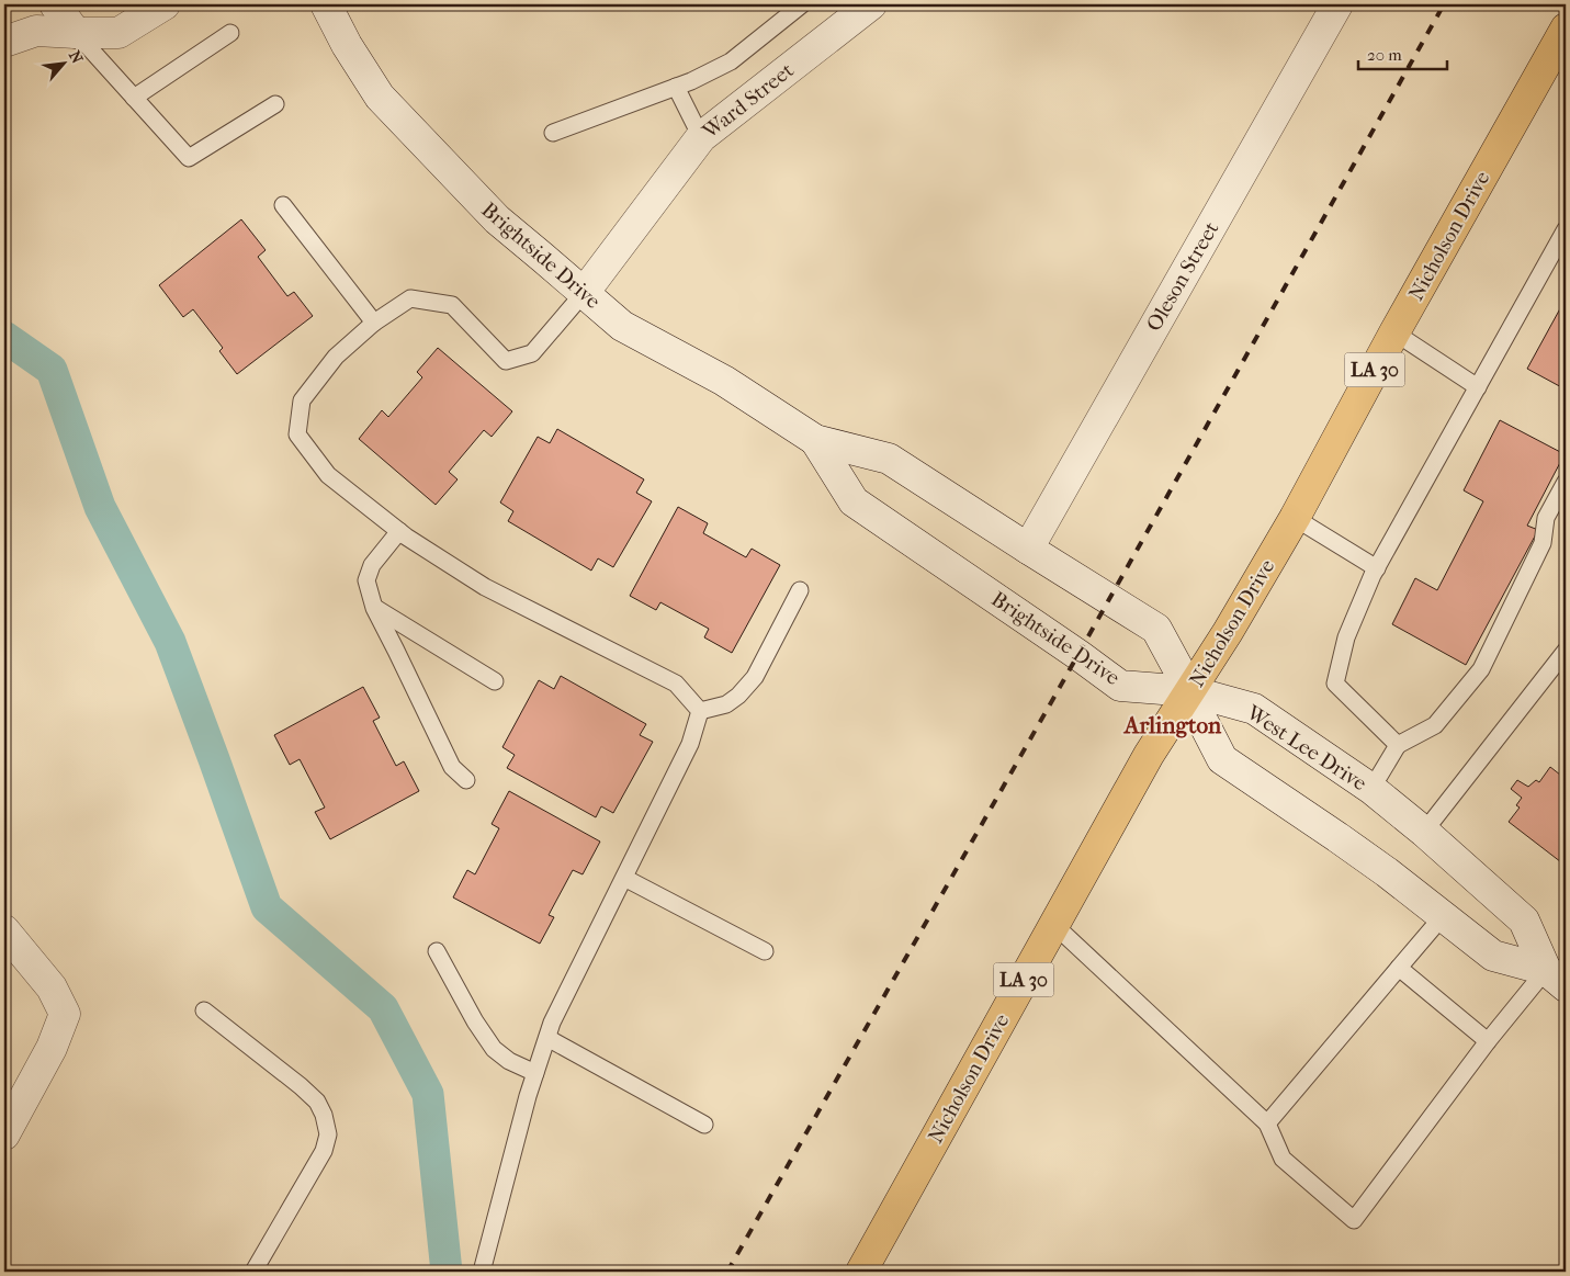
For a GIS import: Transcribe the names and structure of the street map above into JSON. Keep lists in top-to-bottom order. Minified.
{"streets":{"main road":["Ward Street","Nicholson Drive","Brightside Drive","Oleson Street","LA 30","West Lee Drive"]},"crossings":[["Ward Street","Brightside Drive"],["Nicholson Drive","Brightside Drive"],["Nicholson Drive","West Lee Drive"],["Brightside Drive","Oleson Street"],["Brightside Drive","West Lee Drive"]],"districts":["Arlington"],"scale_bar":"20 m","north":"top right"}
